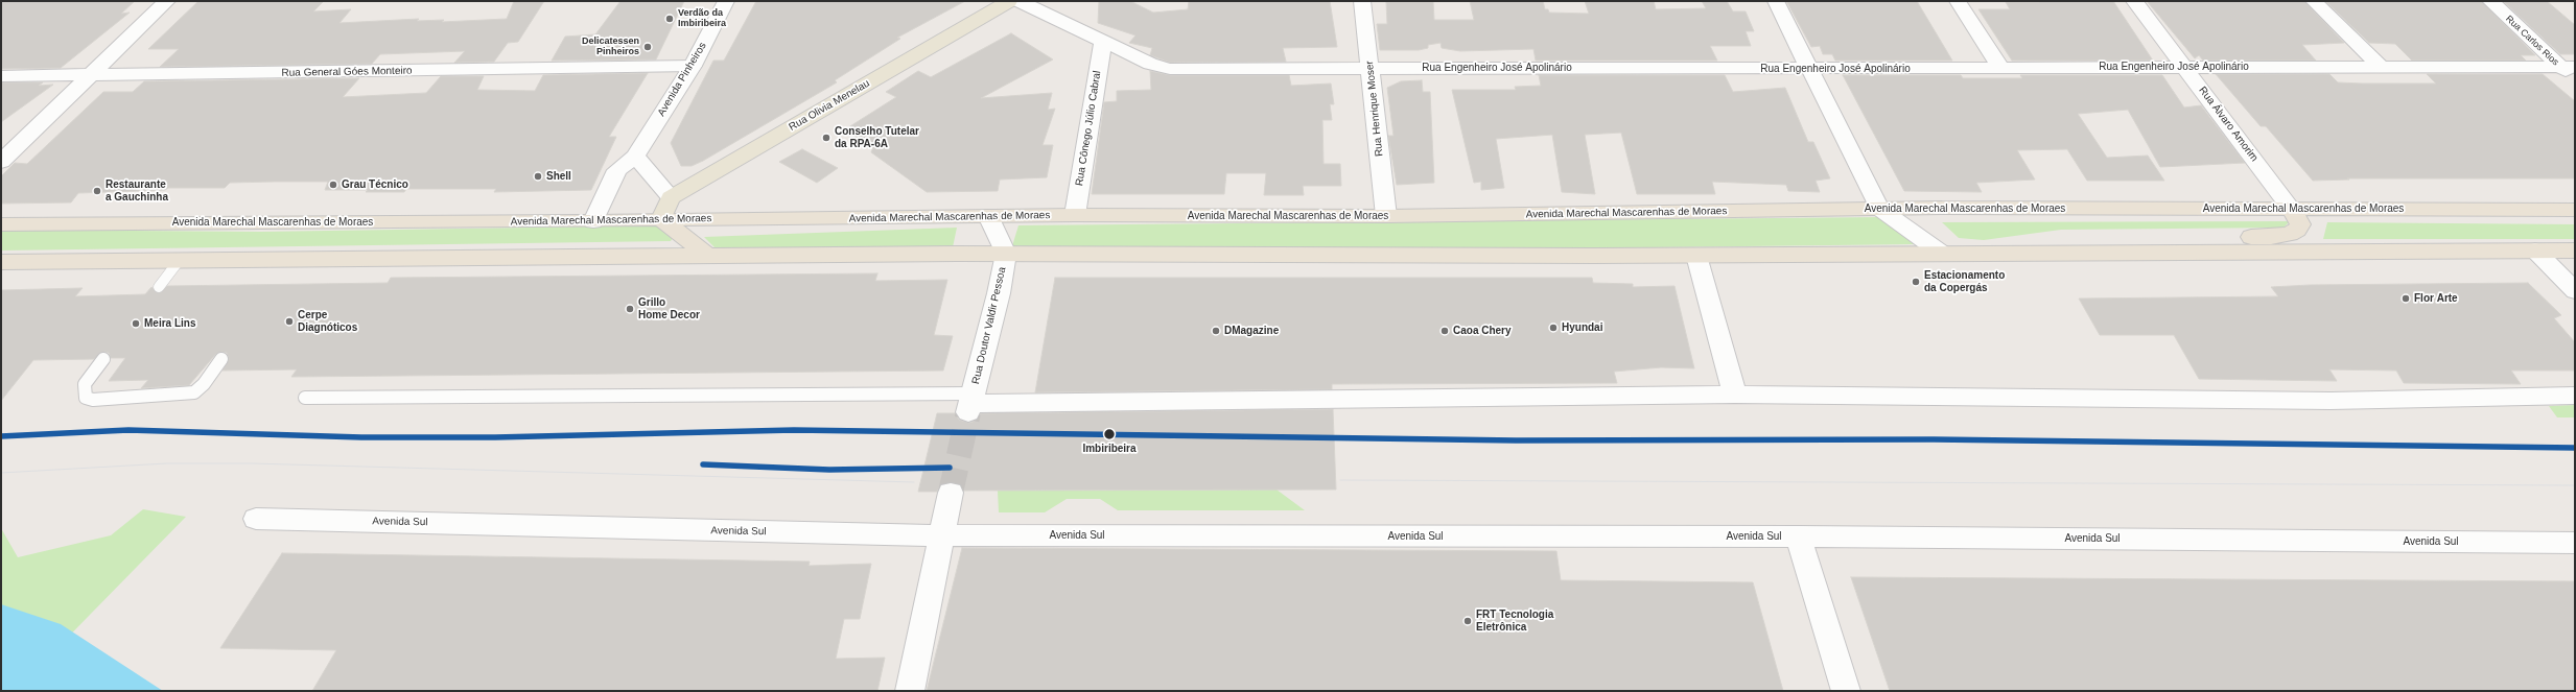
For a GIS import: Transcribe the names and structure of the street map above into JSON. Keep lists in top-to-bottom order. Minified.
{"streets":{"highway":["Avenida Marechal Mascarenhas de Moraes"],"main road":["Rua Olivia Menelau"],"street":["Rua Carlos Rios","Rua Engenheiro José Apolinário","Rua General Góes Monteiro","Avenida Pinheiros","Rua Henrique Moser","Rua Álvaro Amorim","Rua Cônego Júlio Cabral","Rua Doutor Valdir Pessoa","Avenida Sul"]},"crossings":[["Rua Carlos Rios","Rua Engenheiro José Apolinário"],["Rua Engenheiro José Apolinário","Rua Henrique Moser"],["Rua Engenheiro José Apolinário","Rua Álvaro Amorim"],["Rua Engenheiro José Apolinário","Rua Cônego Júlio Cabral"],["Rua General Góes Monteiro","Avenida Pinheiros"],["Avenida Pinheiros","Avenida Marechal Mascarenhas de Moraes"],["Rua Henrique Moser","Avenida Marechal Mascarenhas de Moraes"],["Rua Álvaro Amorim","Avenida Marechal Mascarenhas de Moraes"],["Rua Cônego Júlio Cabral","Avenida Marechal Mascarenhas de Moraes"],["Avenida Marechal Mascarenhas de Moraes","Rua Doutor Valdir Pessoa"]],"places":["Verdão da Imbiribeira","Delicatessen Pinheiros","Conselho Tutelar da RPA-6A","Shell","Grau Técnico","Restaurante a Gauchinha","Estacionamento da Copergás","Flor Arte","Grillo Home Decor","Cerpe Diagnóticos","Meira Lins","Hyundai","DMagazine","Caoa Chery","Imbiribeira","FRT Tecnologia Eletrônica"]}
